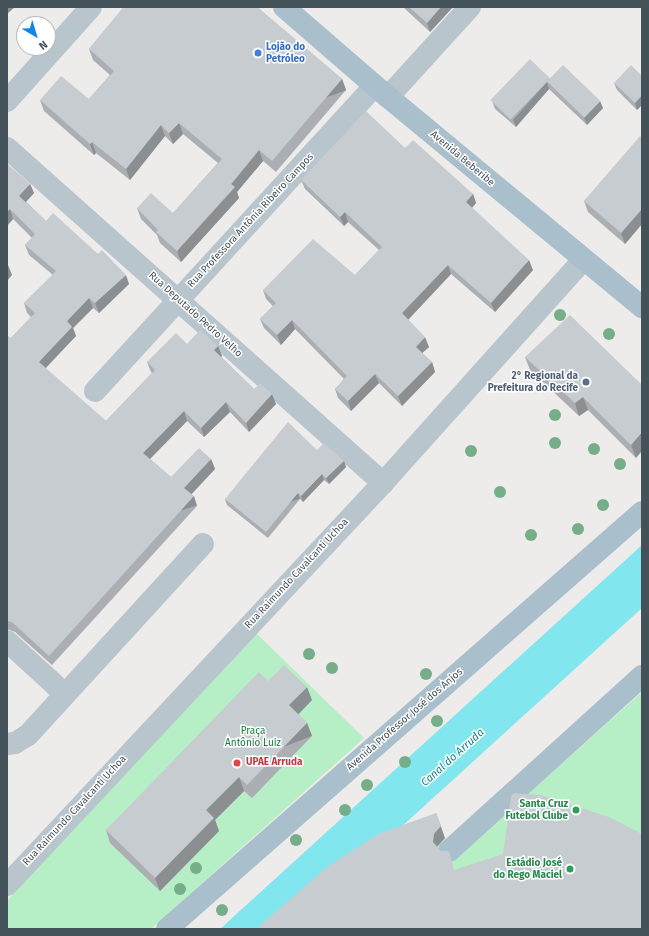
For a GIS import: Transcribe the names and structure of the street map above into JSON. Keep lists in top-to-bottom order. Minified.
{"streets":{"main road":["Avenida Beberibe","Avenida Professor José dos Anjos"],"street":["Rua Professora Antônia Ribeiro Campos","Rua Deputado Pedro Velho","Rua Raimundo Cavalcanti Uchoa"]},"crossings":[["Avenida Beberibe","Rua Professora Antônia Ribeiro Campos"],["Avenida Beberibe","Rua Raimundo Cavalcanti Uchoa"],["Rua Professora Antônia Ribeiro Campos","Rua Deputado Pedro Velho"],["Rua Deputado Pedro Velho","Rua Raimundo Cavalcanti Uchoa"]],"water":["Canal do Arruda"],"parks":["Praça Antônio Luiz"],"places":["Lojão do Petróleo","2° Regional da Prefeitura do Recife","UPAE Arruda","Santa Cruz Futebol Clube","Estádio José do Rego Maciel"],"north":"bottom right"}
